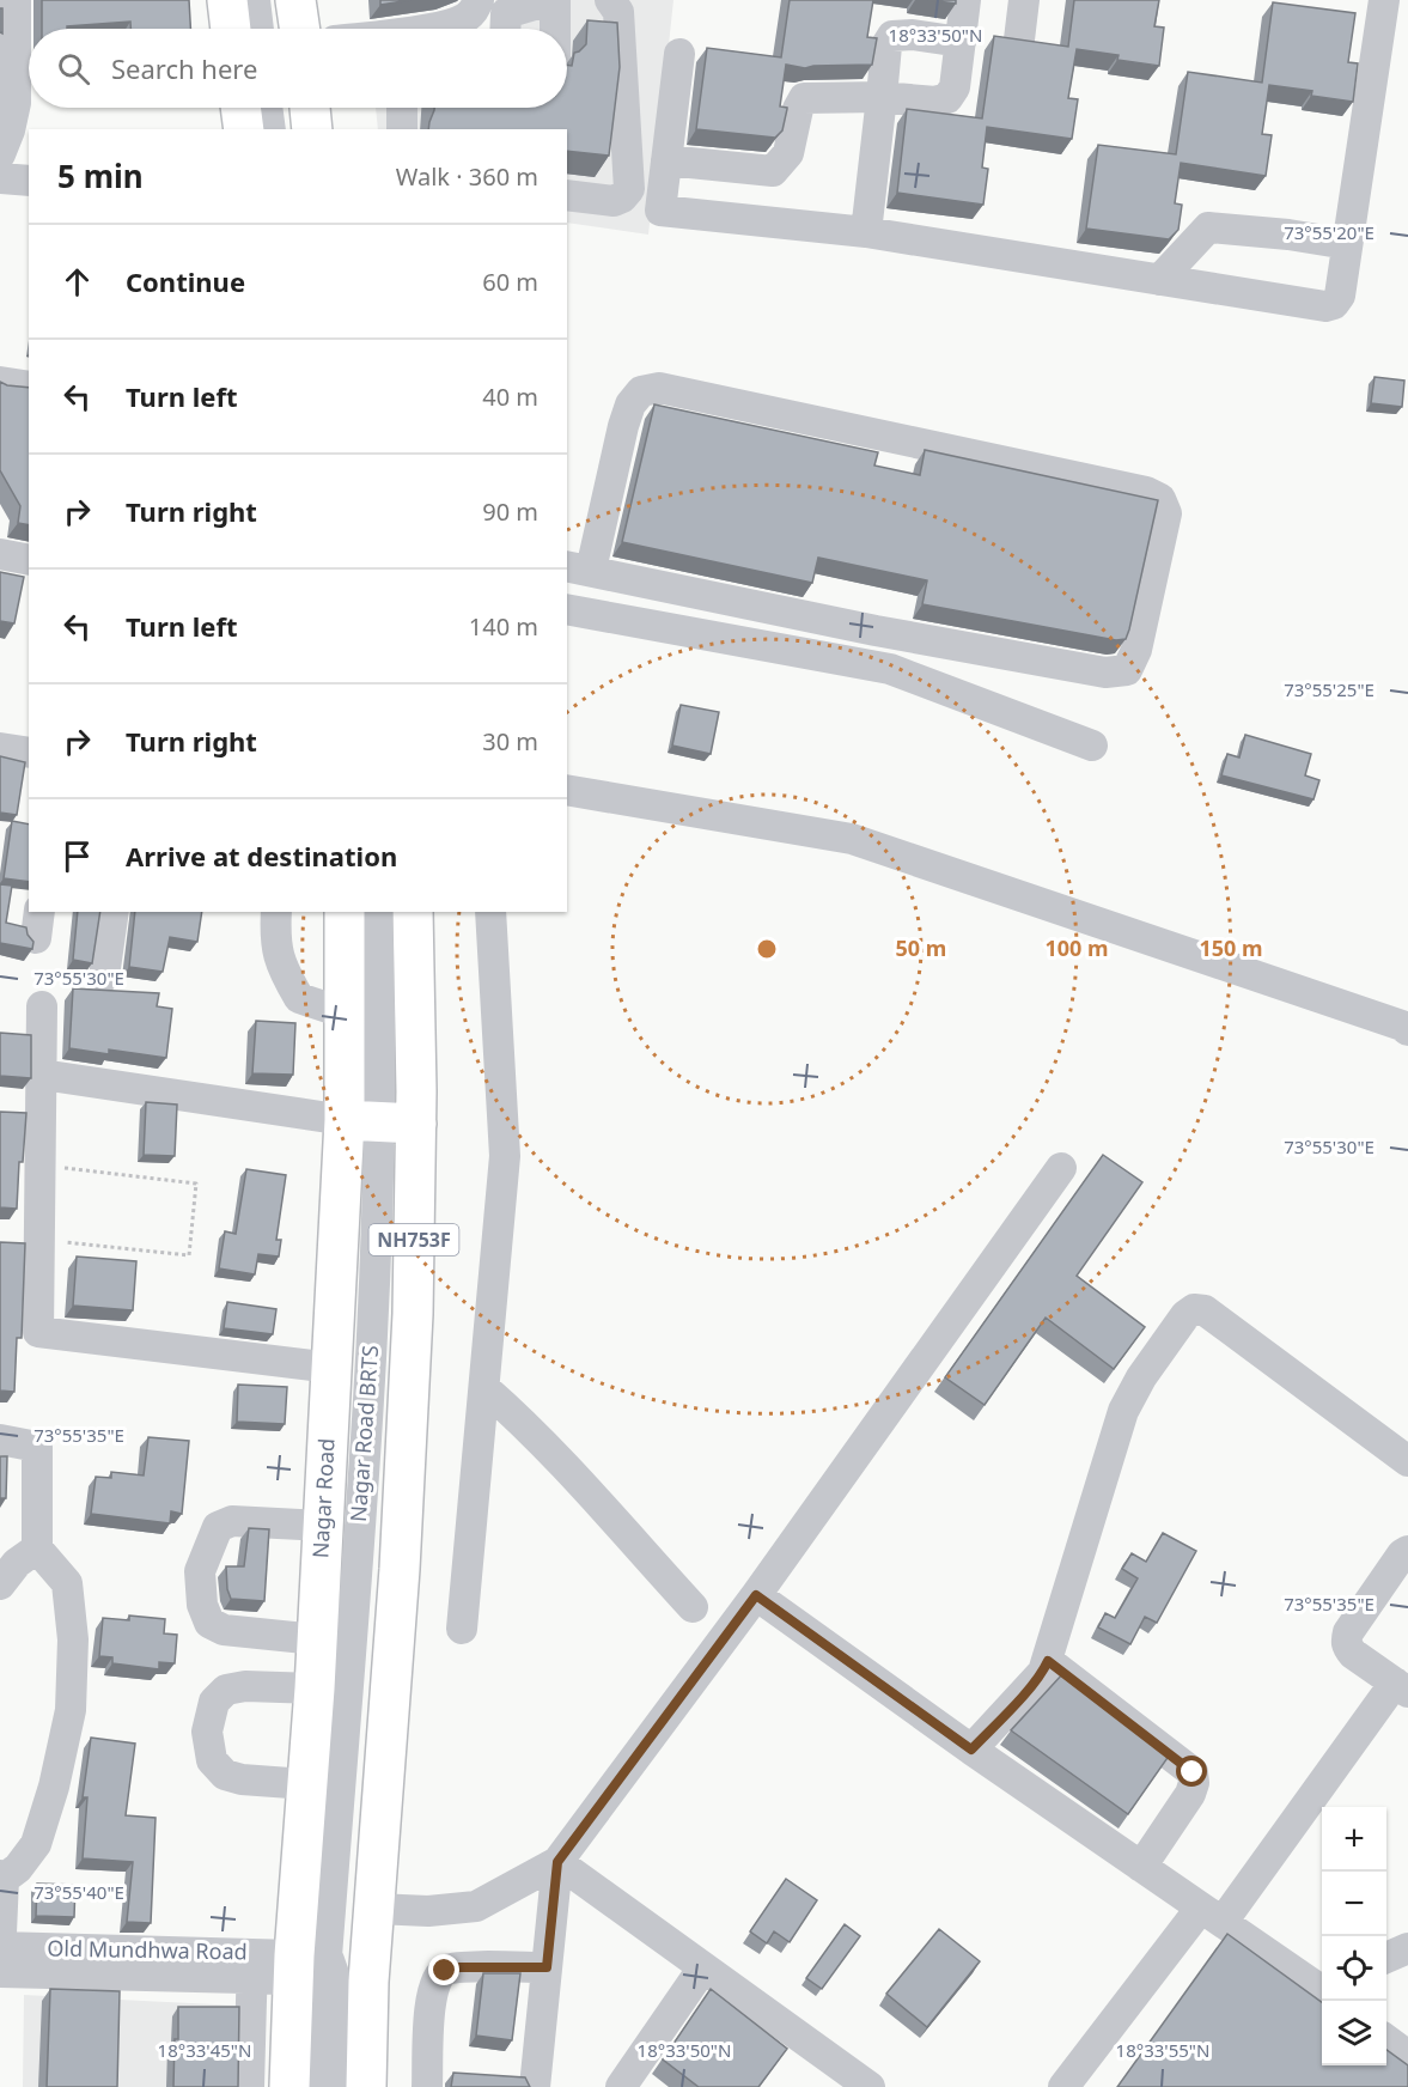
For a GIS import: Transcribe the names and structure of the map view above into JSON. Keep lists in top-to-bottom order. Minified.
{"streets":{"highway":["NH753F","Nagar Road"],"street":["Nagar Road BRTS","Old Mundhwa Road"]},"crossings":[["Nagar Road BRTS","Nagar Road"],["Nagar Road BRTS","Old Mundhwa Road"],["Nagar Road","Old Mundhwa Road"]],"page":{"search":"Search here","heading":["5 min","Walk · 360 m"],"list":[["Continue","60 m"],["Turn left","40 m"],["Turn right","90 m"],["Turn left","140 m"],["Turn right","30 m"],"Arrive at destination"],"map_buttons":["+","−"]},"coordinates":["18°33'50\"N","73°55'20\"E","73°55'25\"E","73°55'30\"E","73°55'35\"E","73°55'40\"E","18°33'45\"N","18°33'55\"N"],"rings":["50 m","100 m","150 m"]}
